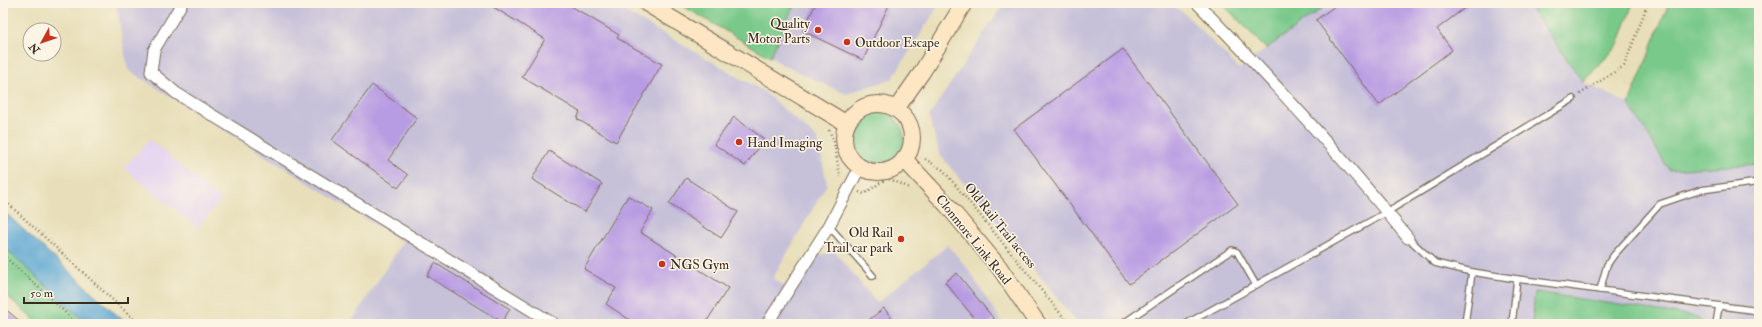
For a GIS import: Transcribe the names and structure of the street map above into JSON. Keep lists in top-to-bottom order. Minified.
{"streets":{"main road":["Clonmore Link Road"],"path":["Old Rail Trail access"]},"crossings":[["Old Rail Trail access","Clonmore Link Road"]],"places":["Quality Motor Parts","Outdoor Escape","Hand Imaging","Old Rail Trail car park","NGS Gym"],"scale_bar":"50 m","north":"bottom left"}
